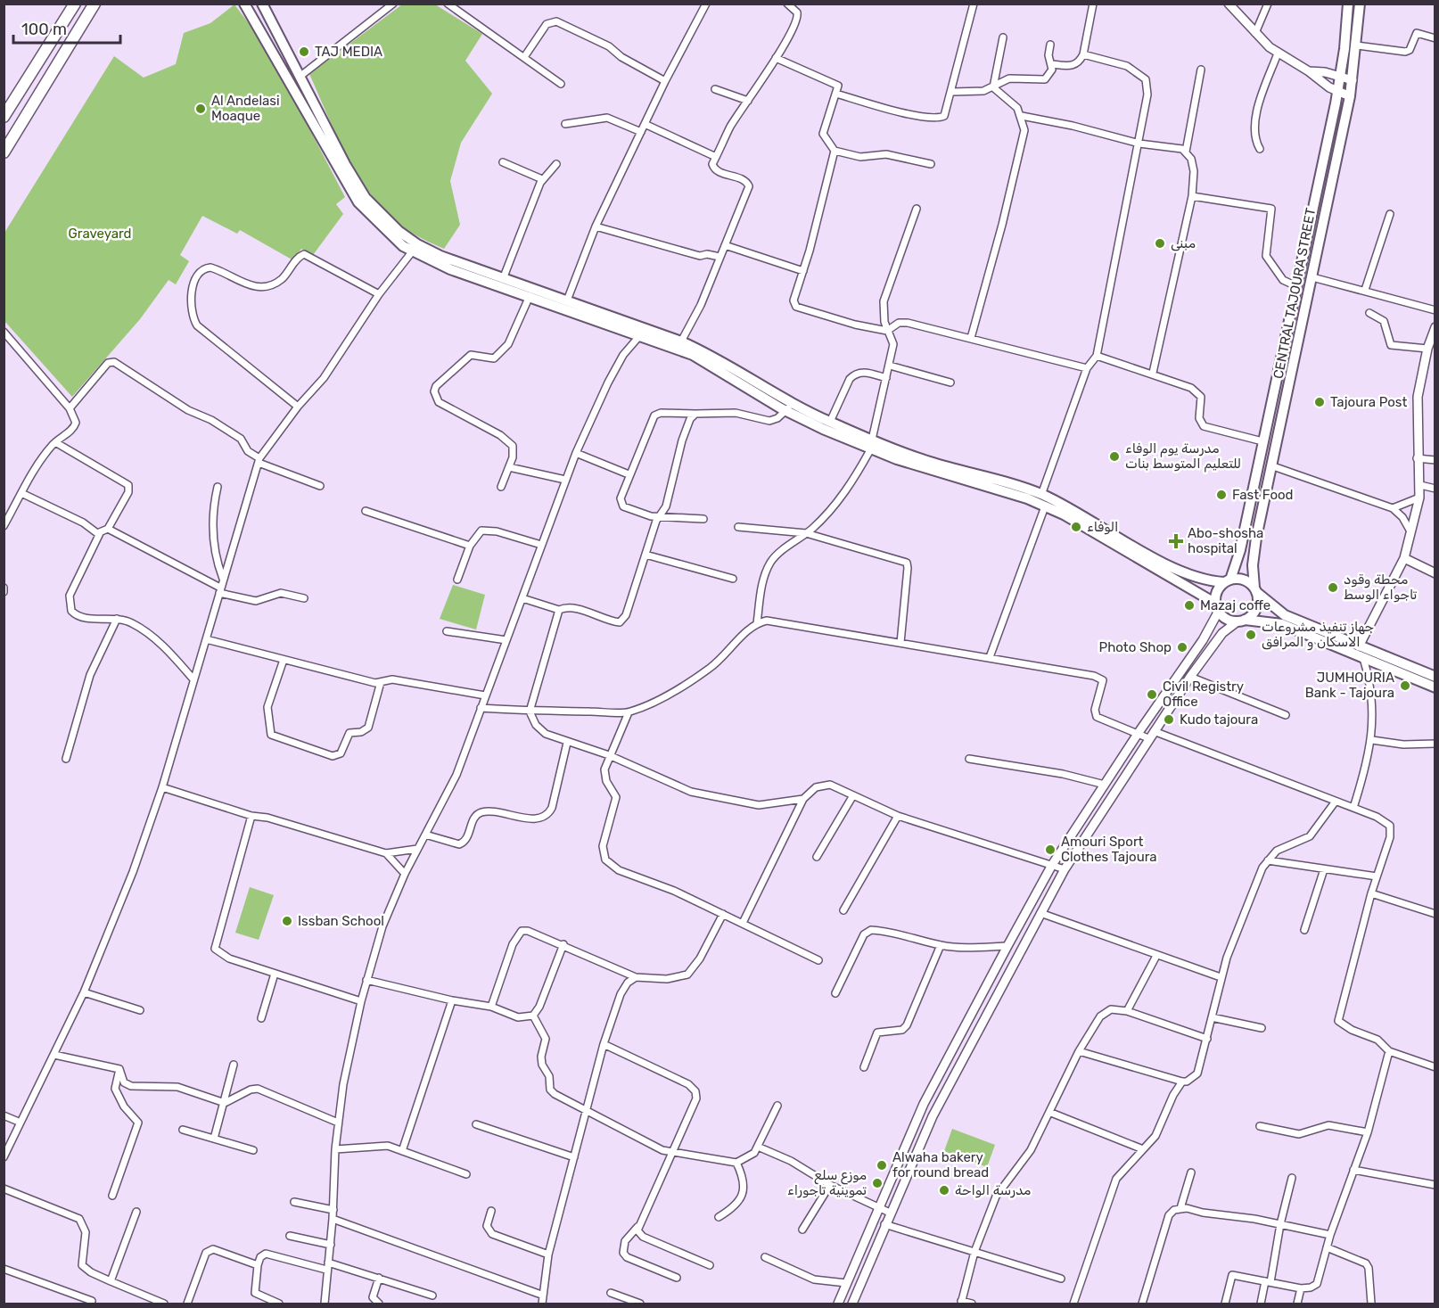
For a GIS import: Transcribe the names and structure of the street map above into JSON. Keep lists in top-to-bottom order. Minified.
{"streets":{"main road":["CENTRAL TAJOURA STREET"]},"parks":["Graveyard"],"places":{"other":["TAJ MEDIA","Al Andelasi Moaque","مبنى","Tajoura Post","مدرسة يوم الوفاء للتعليم المتوسط بنات","Fast Food","الوفاء","محطة وقود تاجواء الوسط","Mazaj coffe","جهاز تنفيذ مشروعات الاسكان و المرافق","Photo Shop","JUMHOURIA Bank - Tajoura","Civil Registry Office","Kudo tajoura","Amouri Sport Clothes Tajoura","Issban School","Alwaha bakery for round bread","موزع سلع تموينية تاجوراء","مدرسة الواحة"],"health":["Abo-shosha hospital"]},"scale_bar":"100 m"}
